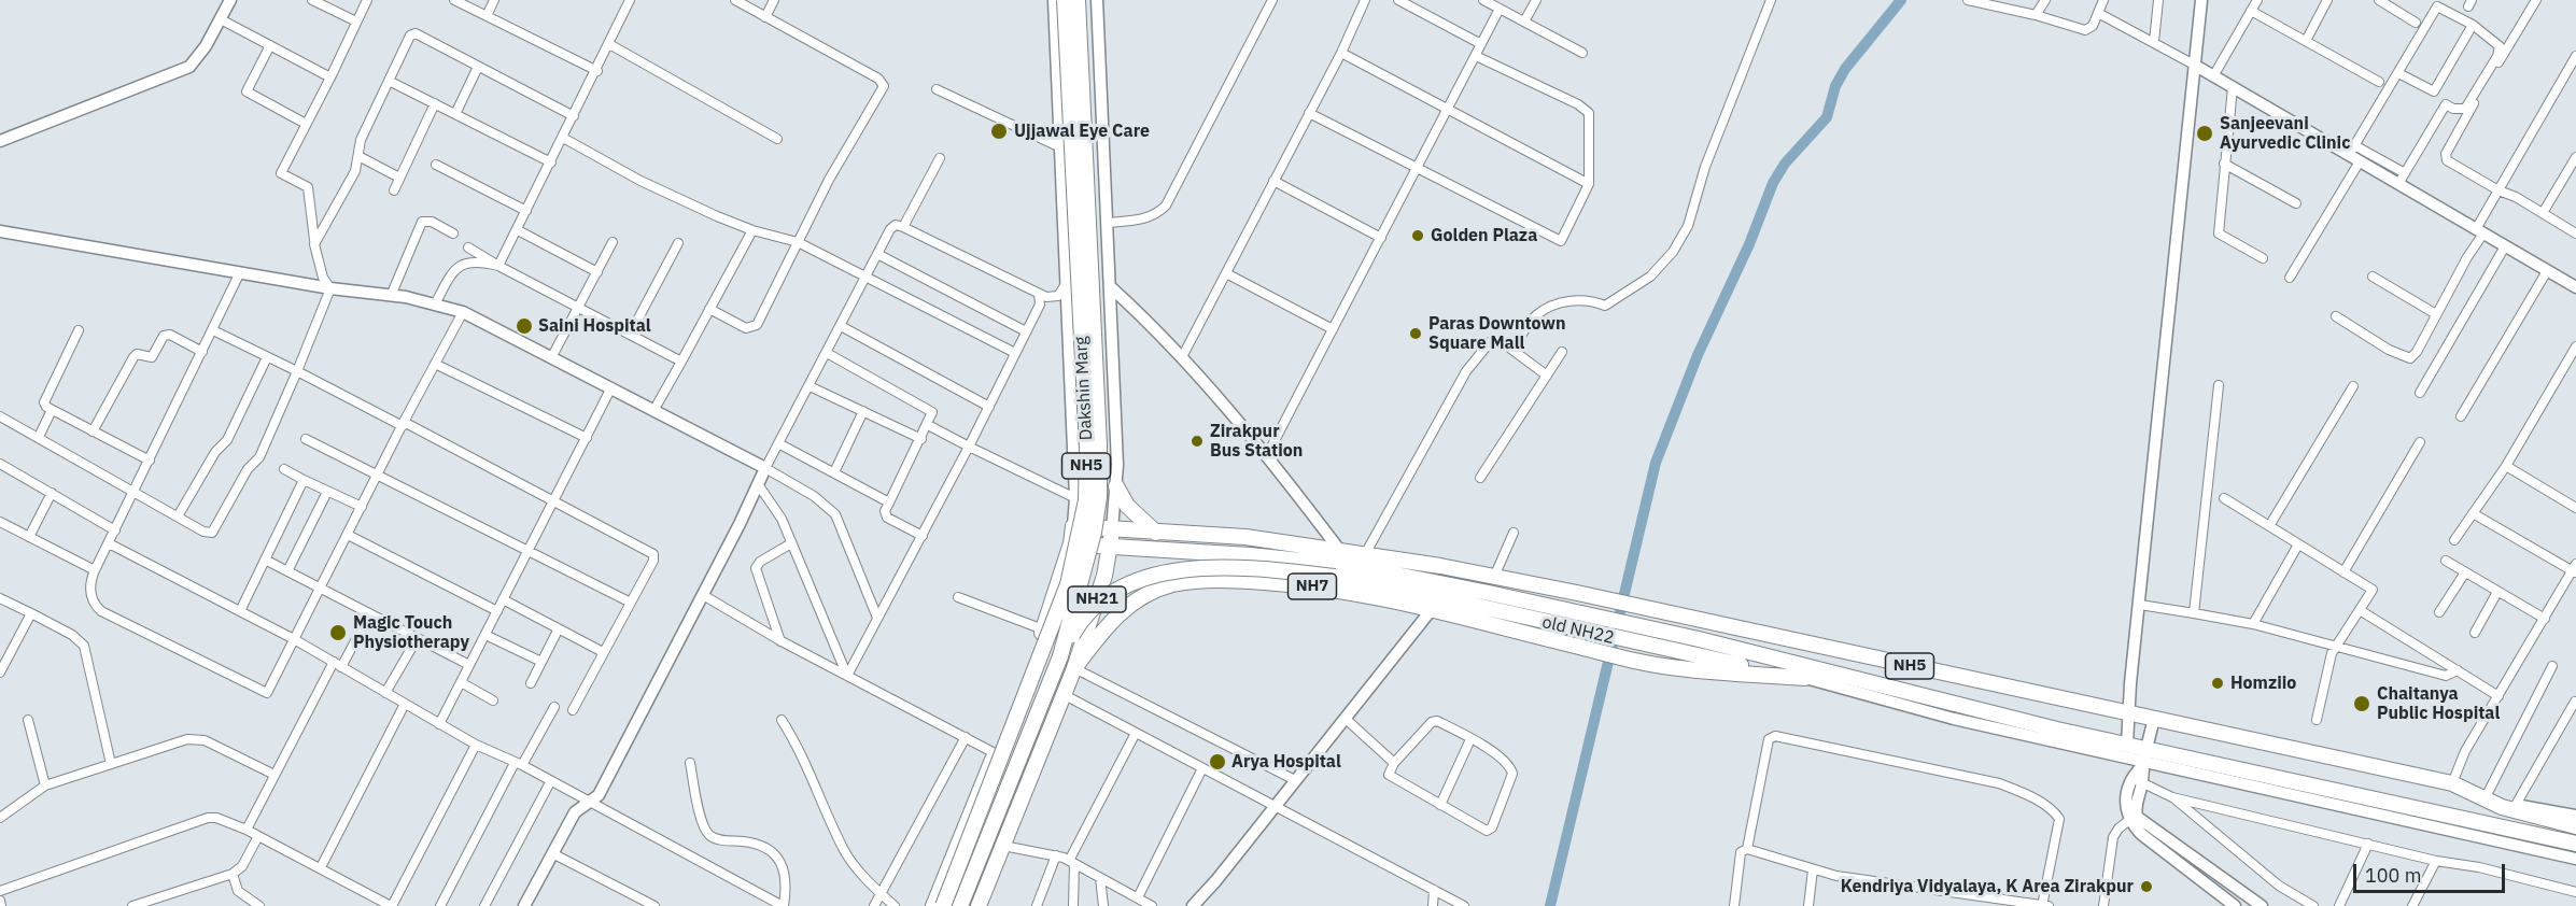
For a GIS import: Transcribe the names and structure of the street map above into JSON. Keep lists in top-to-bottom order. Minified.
{"streets":{"highway":["Dakshin Marg","NH5","NH7","NH21","old NH22"]},"crossings":[["Dakshin Marg","NH5"],["Dakshin Marg","NH7"],["Dakshin Marg","old NH22"],["NH5","old NH22"],["NH7","old NH22"]],"places":["Ujjawal Eye Care","Sanjeevani Ayurvedic Clinic","Golden Plaza","Saini Hospital","Paras Downtown Square Mall","Zirakpur Bus Station","Magic Touch Physiotherapy","Homziio","Chaitanya Public Hospital","Arya Hospital","Kendriya Vidyalaya, K Area Zirakpur"],"scale_bar":"100 m"}
